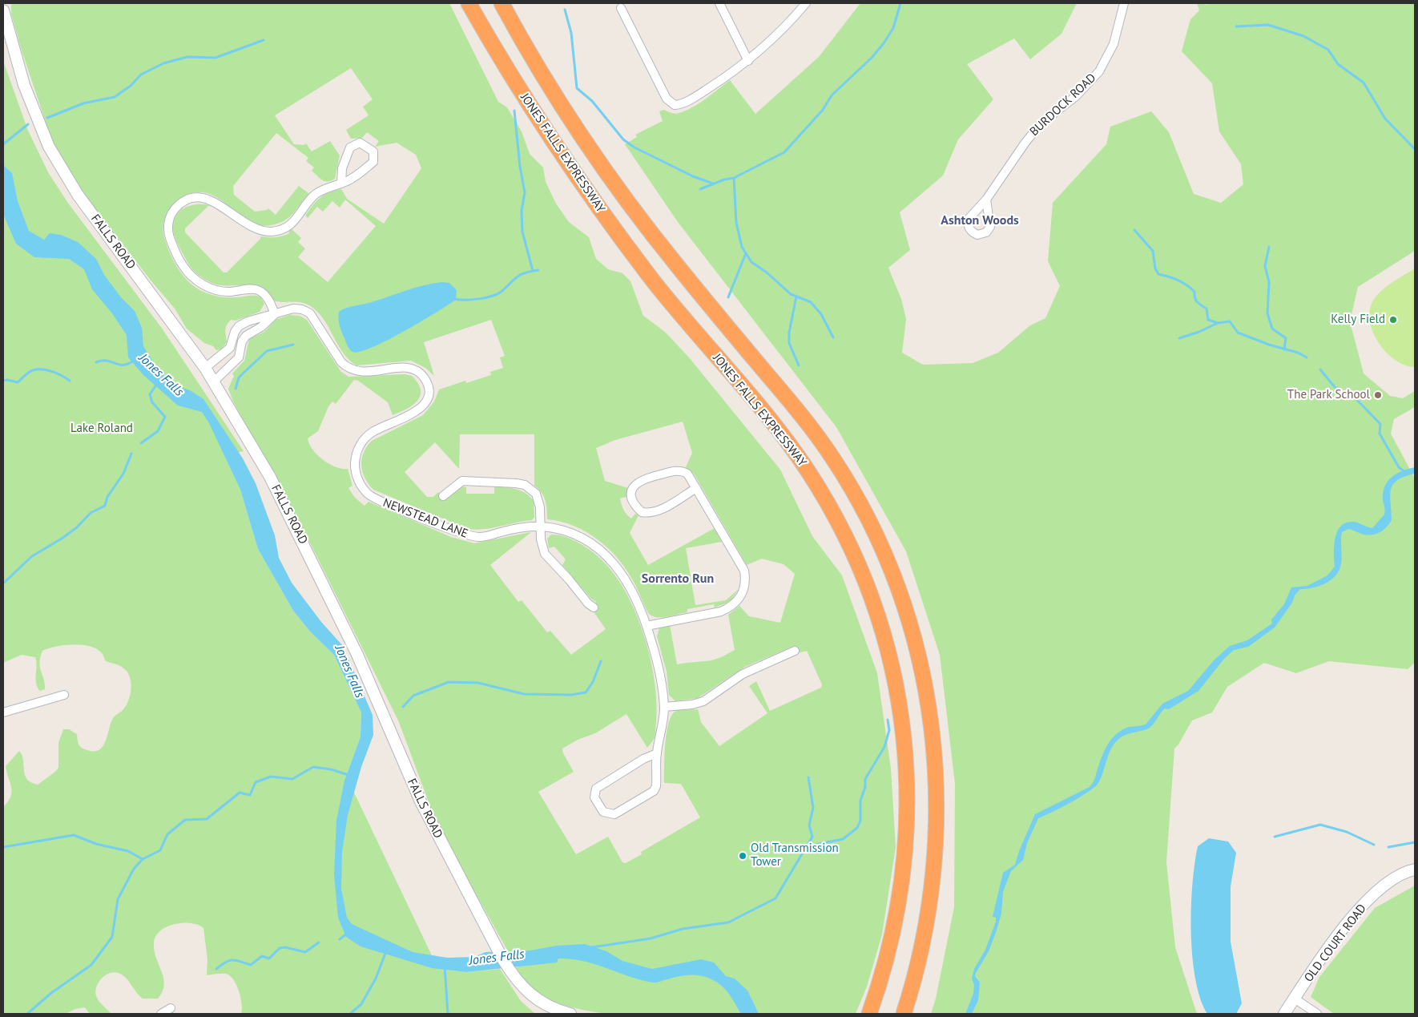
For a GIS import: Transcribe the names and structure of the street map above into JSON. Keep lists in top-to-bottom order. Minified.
{"streets":{"highway":["JONES FALLS EXPRESSWAY"],"main road":["FALLS ROAD","OLD COURT ROAD"],"street":["BURDOCK ROAD","NEWSTEAD LANE"]},"crossings":[["FALLS ROAD","NEWSTEAD LANE"]],"districts":["Ashton Woods","Sorrento Run"],"water":["Jones Falls"],"parks":["Lake Roland"],"places":["Kelly Field","The Park School","Old Transmission Tower"]}
